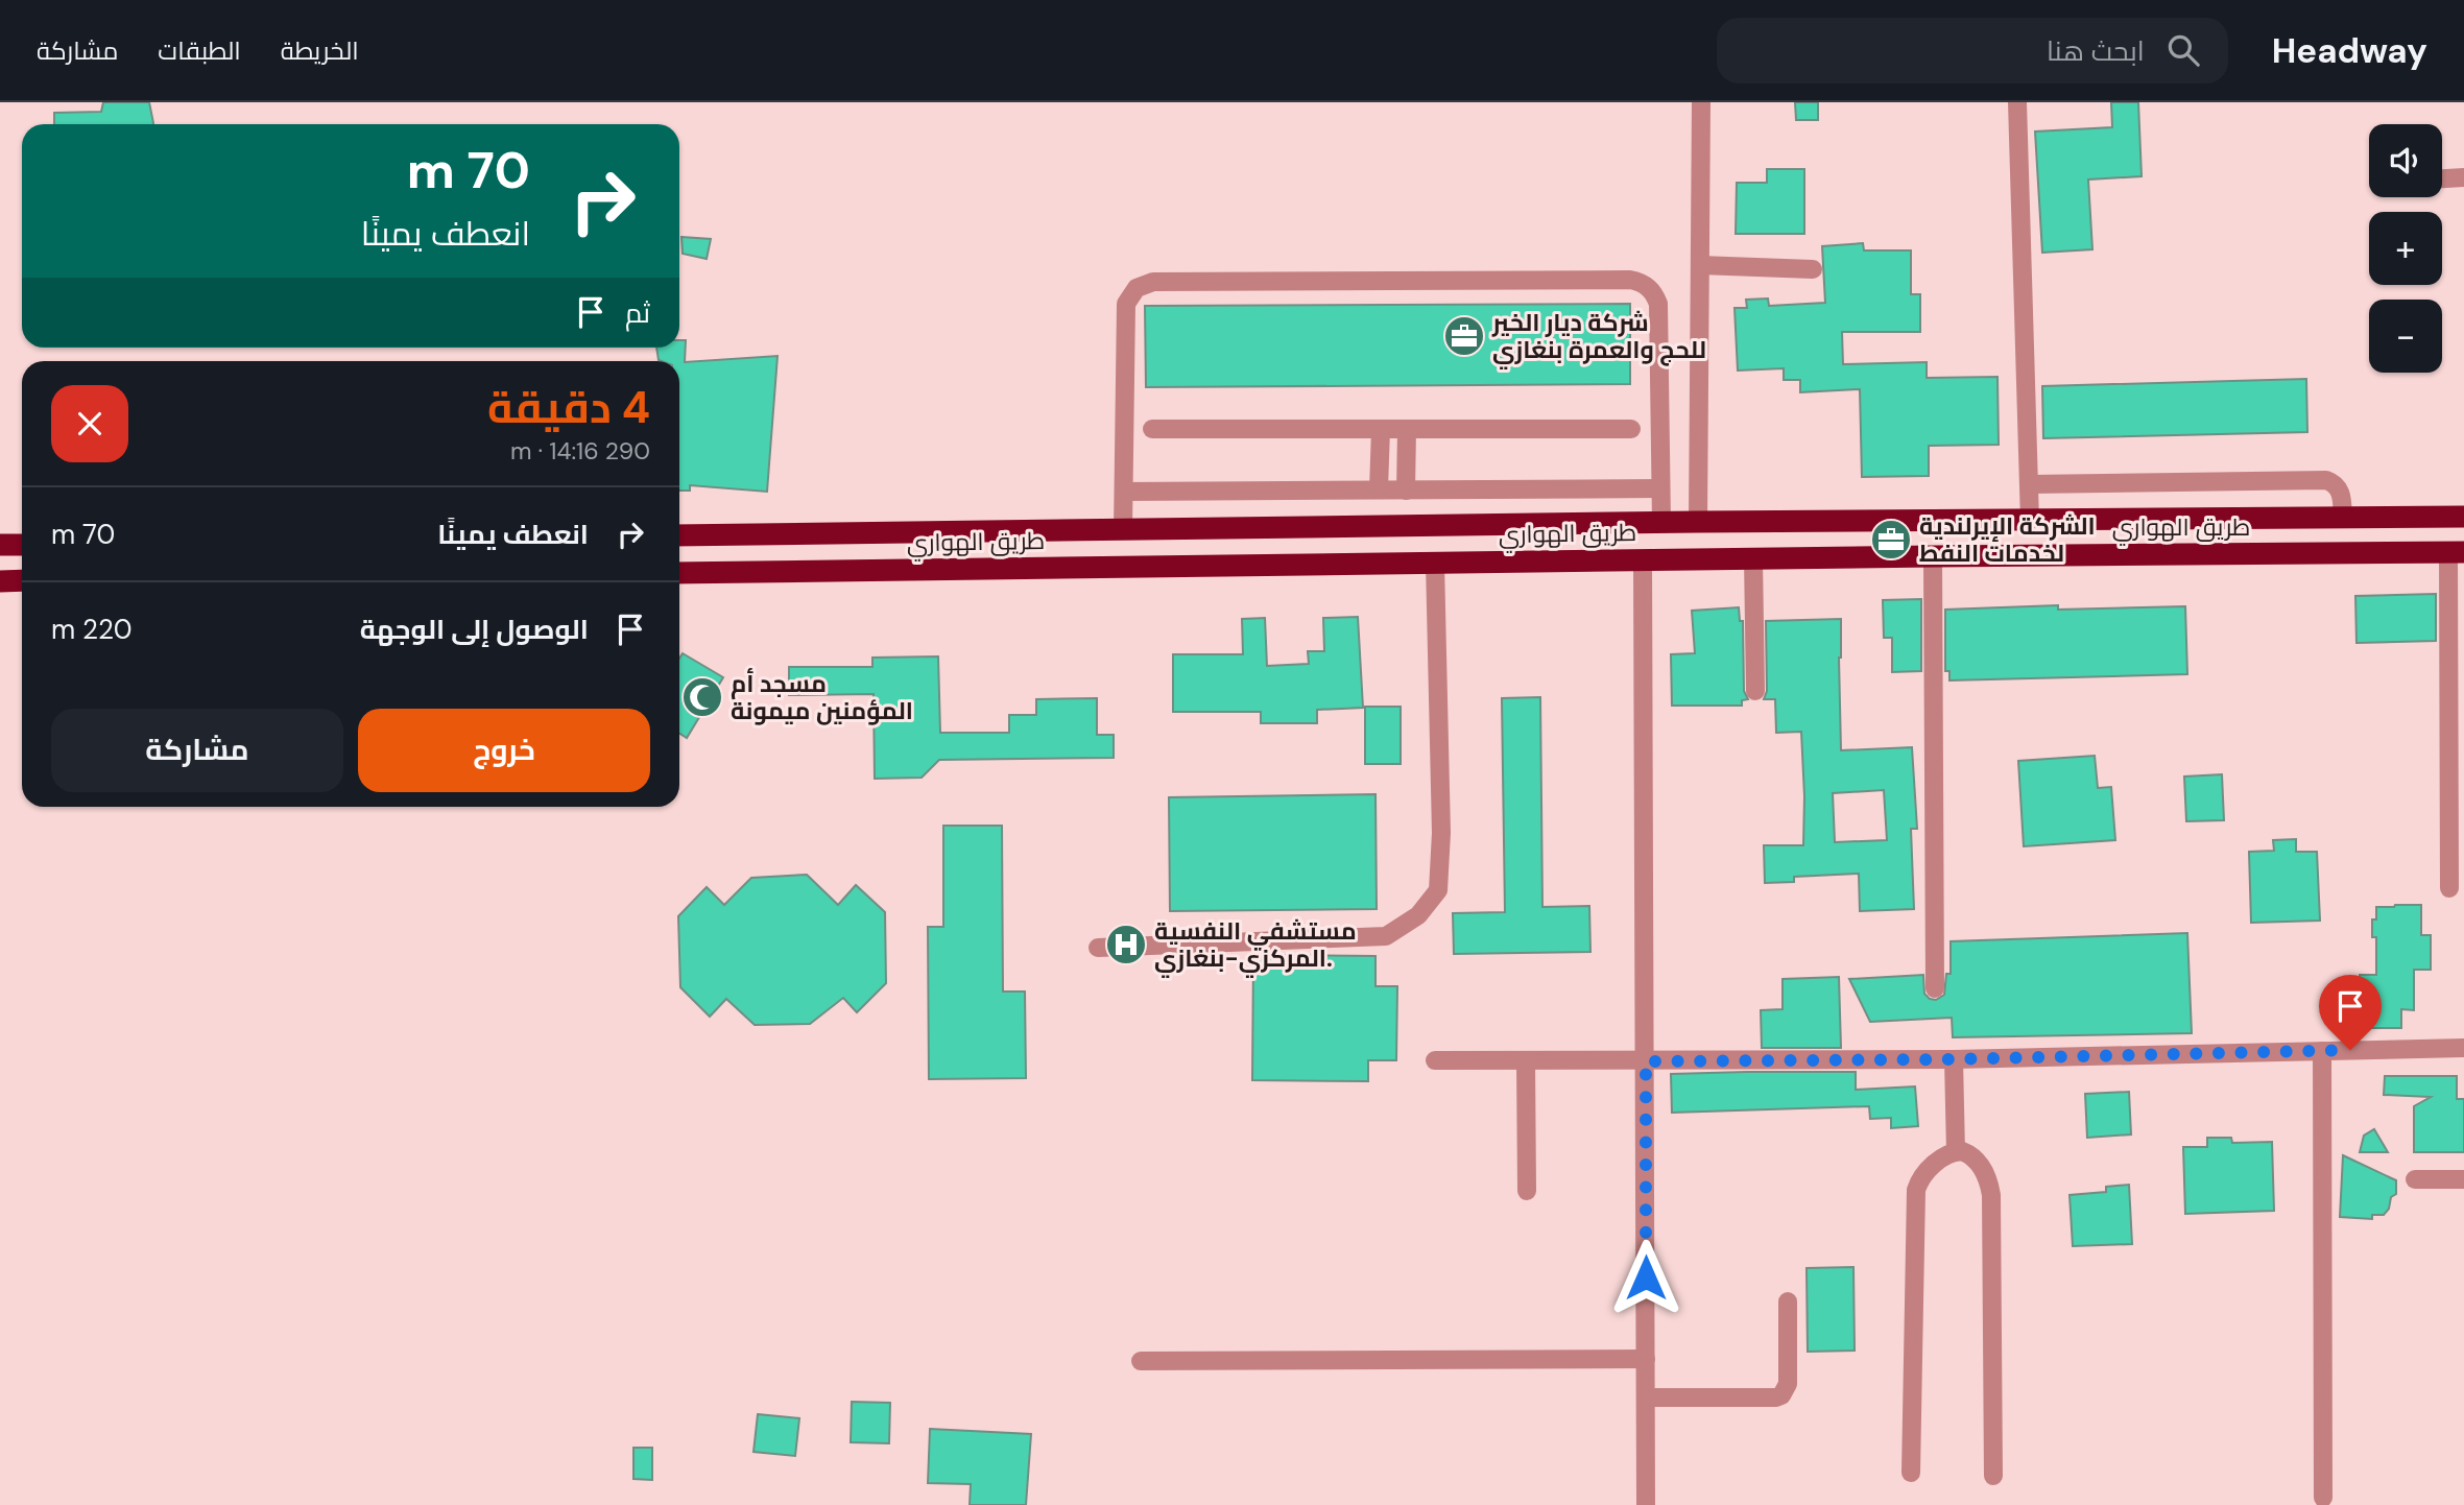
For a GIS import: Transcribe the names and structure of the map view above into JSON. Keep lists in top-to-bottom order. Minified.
{"streets":{"highway":["طريق الهواري"]},"places":{"office":["شركة ديار الخير للحج والعمرة بنغازي","الشركة الإيرلندية لخدمات النفط"],"mosque":["مسجد أم المؤمنين ميمونة"],"hospital":["مستشفي النفسية المركزي-بنغازي."]},"page":{"header":"Headway","search":"ابحث هنا","nav":["الخريطة","الطبقات","مشاركة"],"map_buttons":["+","−"],"turn":["70 m","انعطف يمينًا"],"then":"ثم","heading":["4 دقيقة","290 m · 14:16"],"list":[{"name":"انعطف يمينًا","value":"70 m"},{"name":"الوصول إلى الوجهة","value":"220 m"}],"buttons":["خروج","مشاركة"]}}
